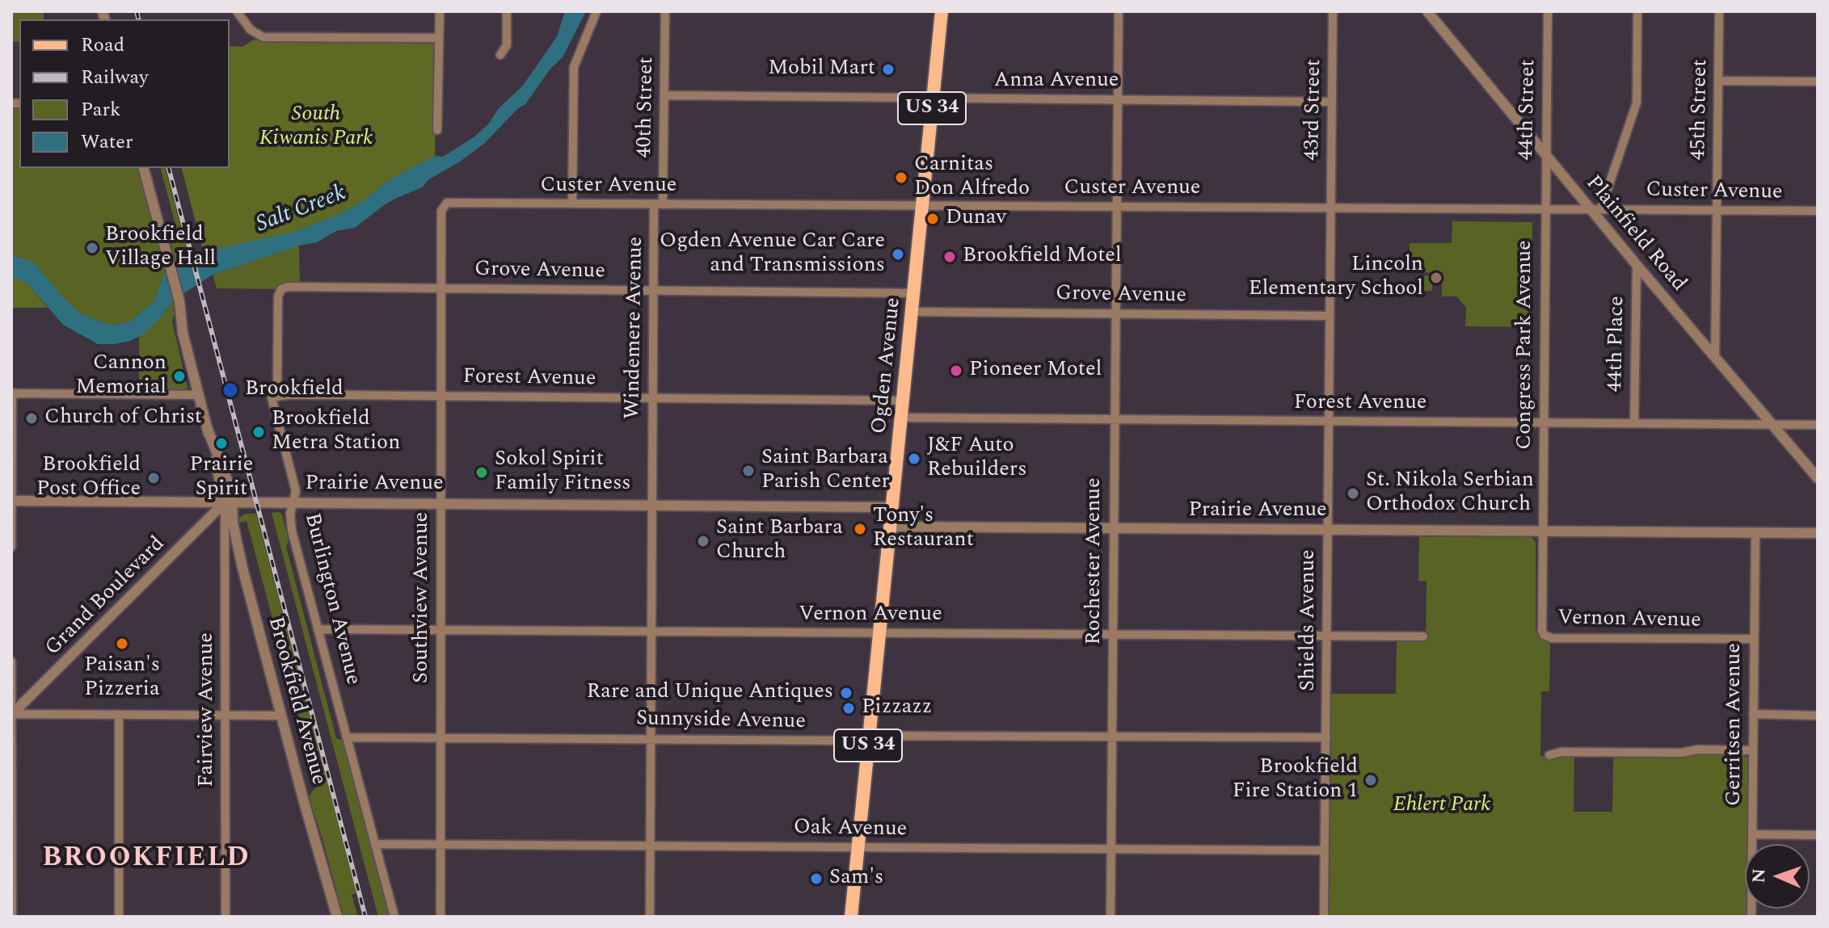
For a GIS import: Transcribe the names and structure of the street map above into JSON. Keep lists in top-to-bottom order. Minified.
{"streets":{"main road":["US 34","Ogden Avenue"],"street":["Anna Avenue","40th Street","43rd Street","44th Street","45th Street","Custer Avenue","Plainfield Road","Grove Avenue","Windemere Avenue","44th Place","Congress Park Avenue","Forest Avenue","Prairie Avenue","Rochester Avenue","Grand Boulevard","Southview Avenue","Burlington Avenue","Vernon Avenue","Shields Avenue","Brookfield Avenue","Fairview Avenue","Sunnyside Avenue","Gerritsen Avenue","Oak Avenue"]},"crossings":[["Anna Avenue","40th Street"],["Anna Avenue","43rd Street"],["Anna Avenue","Ogden Avenue"],["Anna Avenue","Rochester Avenue"],["40th Street","Custer Avenue"],["40th Street","Windemere Avenue"],["43rd Street","Custer Avenue"],["43rd Street","Shields Avenue"],["44th Street","Custer Avenue"],["44th Street","Plainfield Road"],["44th Street","Congress Park Avenue"],["45th Street","Custer Avenue"],["Custer Avenue","Plainfield Road"],["Custer Avenue","Windemere Avenue"],["Custer Avenue","Congress Park Avenue"],["Custer Avenue","Ogden Avenue"],["Custer Avenue","Rochester Avenue"],["Custer Avenue","Southview Avenue"],["Custer Avenue","Shields Avenue"],["Plainfield Road","44th Place"],["Plainfield Road","Forest Avenue"],["Grove Avenue","Windemere Avenue"],["Grove Avenue","Ogden Avenue"],["Grove Avenue","Rochester Avenue"],["Grove Avenue","Southview Avenue"],["Grove Avenue","Burlington Avenue"],["Grove Avenue","Shields Avenue"],["Windemere Avenue","Forest Avenue"],["Windemere Avenue","Prairie Avenue"],["Windemere Avenue","Vernon Avenue"],["Windemere Avenue","Sunnyside Avenue"],["Windemere Avenue","Oak Avenue"],["44th Place","Forest Avenue"],["Congress Park Avenue","Forest Avenue"],["Congress Park Avenue","Prairie Avenue"],["Congress Park Avenue","Vernon Avenue"],["Ogden Avenue","Forest Avenue"],["Ogden Avenue","Prairie Avenue"],["Ogden Avenue","Vernon Avenue"],["Ogden Avenue","Sunnyside Avenue"],["Ogden Avenue","Oak Avenue"],["Forest Avenue","Rochester Avenue"],["Forest Avenue","Southview Avenue"],["Forest Avenue","Burlington Avenue"],["Forest Avenue","Shields Avenue"],["Prairie Avenue","Rochester Avenue"],["Prairie Avenue","Grand Boulevard"],["Prairie Avenue","Southview Avenue"],["Prairie Avenue","Burlington Avenue"],["Prairie Avenue","Shields Avenue"],["Prairie Avenue","Brookfield Avenue"],["Prairie Avenue","Fairview Avenue"],["Prairie Avenue","Gerritsen Avenue"],["Rochester Avenue","Vernon Avenue"],["Rochester Avenue","Sunnyside Avenue"],["Rochester Avenue","Oak Avenue"],["Grand Boulevard","Brookfield Avenue"],["Grand Boulevard","Fairview Avenue"],["Southview Avenue","Vernon Avenue"],["Southview Avenue","Sunnyside Avenue"],["Southview Avenue","Oak Avenue"],["Burlington Avenue","Vernon Avenue"],["Burlington Avenue","Sunnyside Avenue"],["Burlington Avenue","Oak Avenue"],["Vernon Avenue","Shields Avenue"],["Vernon Avenue","Gerritsen Avenue"],["Shields Avenue","Sunnyside Avenue"],["Shields Avenue","Oak Avenue"],["Brookfield Avenue","Fairview Avenue"]],"districts":["BROOKFIELD"],"water":["Salt Creek"],"parks":["South Kiwanis Park","Ehlert Park"],"places":["Mobil Mart","Carnitas Don Alfredo","Dunav","Brookfield Village Hall","Ogden Avenue Car Care and Transmissions","Brookfield Motel","Lincoln Elementary School","Pioneer Motel","Cannon Memorial","Brookfield","Church of Christ","Brookfield Metra Station","Prairie Spirit","J&F Auto Rebuilders","Saint Barbara Parish Center","Sokol Spirit Family Fitness","Brookfield Post Office","St. Nikola Serbian Orthodox Church","Tony's Restaurant","Saint Barbara Church","Paisan's Pizzeria","Rare and Unique Antiques","Pizzazz","Brookfield Fire Station 1","Sam's"],"legend":["Road","Railway","Park","Water"],"north":"left"}
